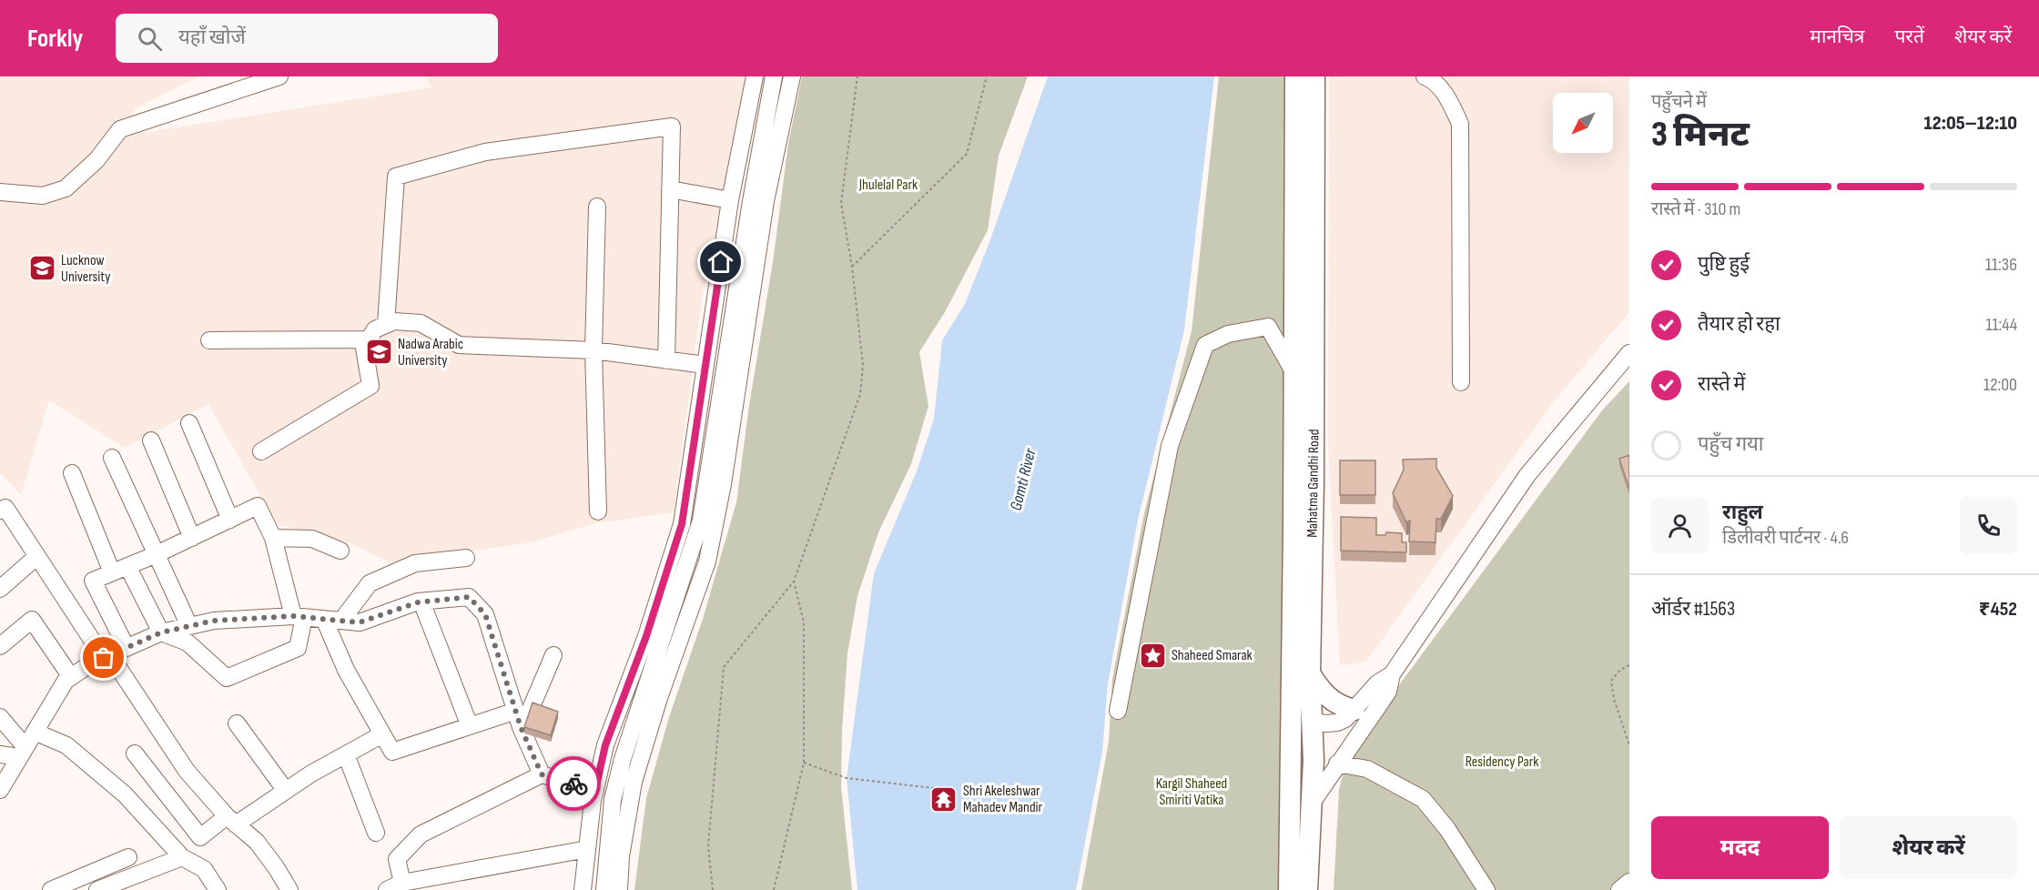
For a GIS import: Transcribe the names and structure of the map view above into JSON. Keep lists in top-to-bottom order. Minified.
{"streets":{"main road":["Mahatma Gandhi Road"]},"water":["Gomti River"],"parks":["Jhulelal Park","Residency Park","Kargil Shaheed Smiriti Vatika"],"places":{"school or university":["Lucknow University","Nadwa Arabic University"],"place":["Shaheed Smarak"],"temple":["Shri Akeleshwar Mahadev Mandir"]},"north":"bottom left","page":{"header":"Forkly","search":"यहाँ खोजें","nav":["मानचित्र","परतें","शेयर करें"],"heading":["3 मिनट","पहुँचने में","12:05–12:10"],"panel":["राहुल","डिलीवरी पार्टनर · 4.6","ऑर्डर #1563","₹452"],"bar":"रास्ते में · 310 m","list":[["पुष्टि हुई","11:36"],["तैयार हो रहा","11:44"],["रास्ते में","12:00"],"पहुँच गया"],"buttons":["मदद","शेयर करें"]}}
